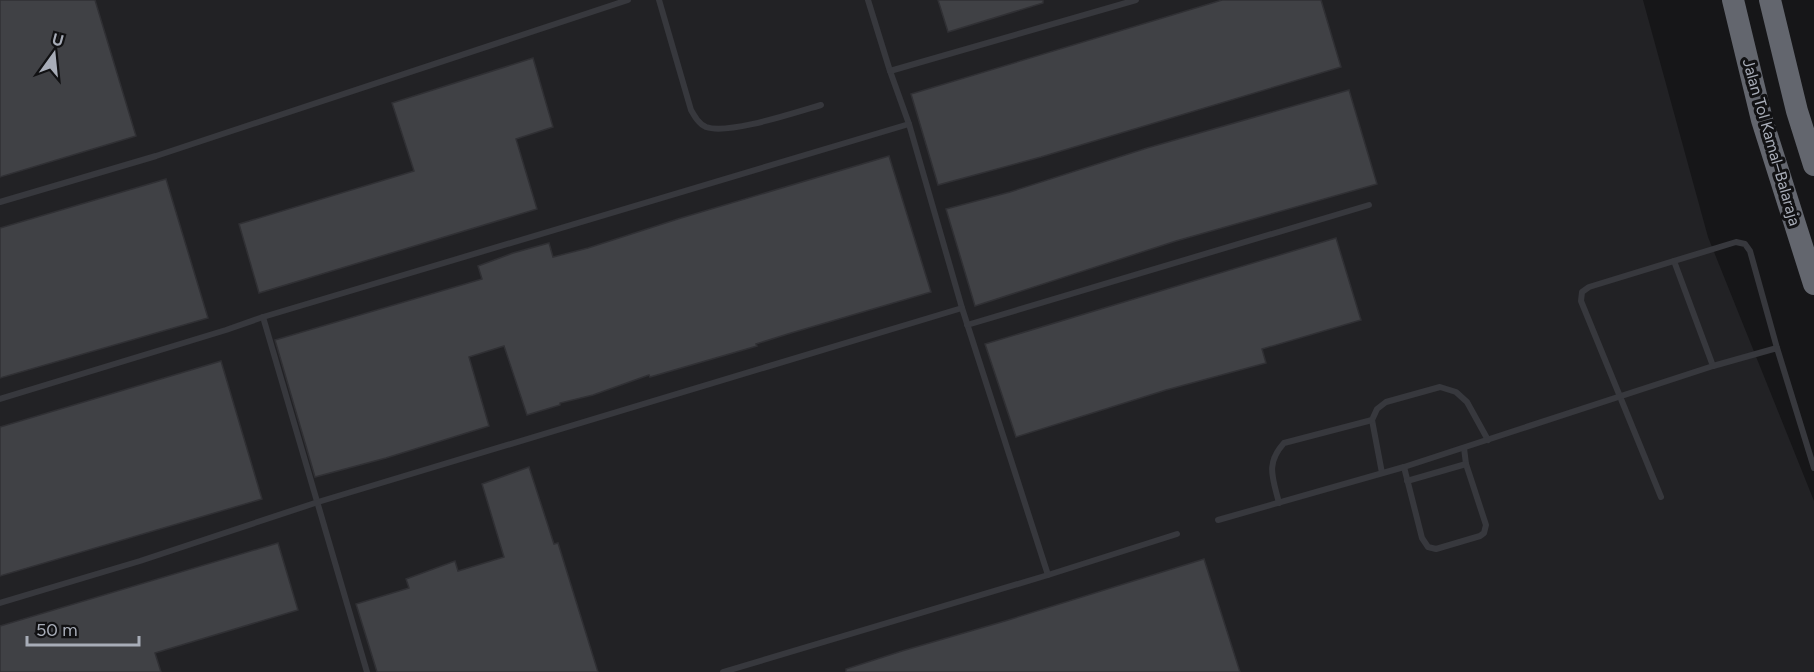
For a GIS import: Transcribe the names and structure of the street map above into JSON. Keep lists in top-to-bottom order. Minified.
{"streets":{"highway":["Jalan Tol Kamal–Balaraja"]},"scale_bar":"50 m","north":"top"}
